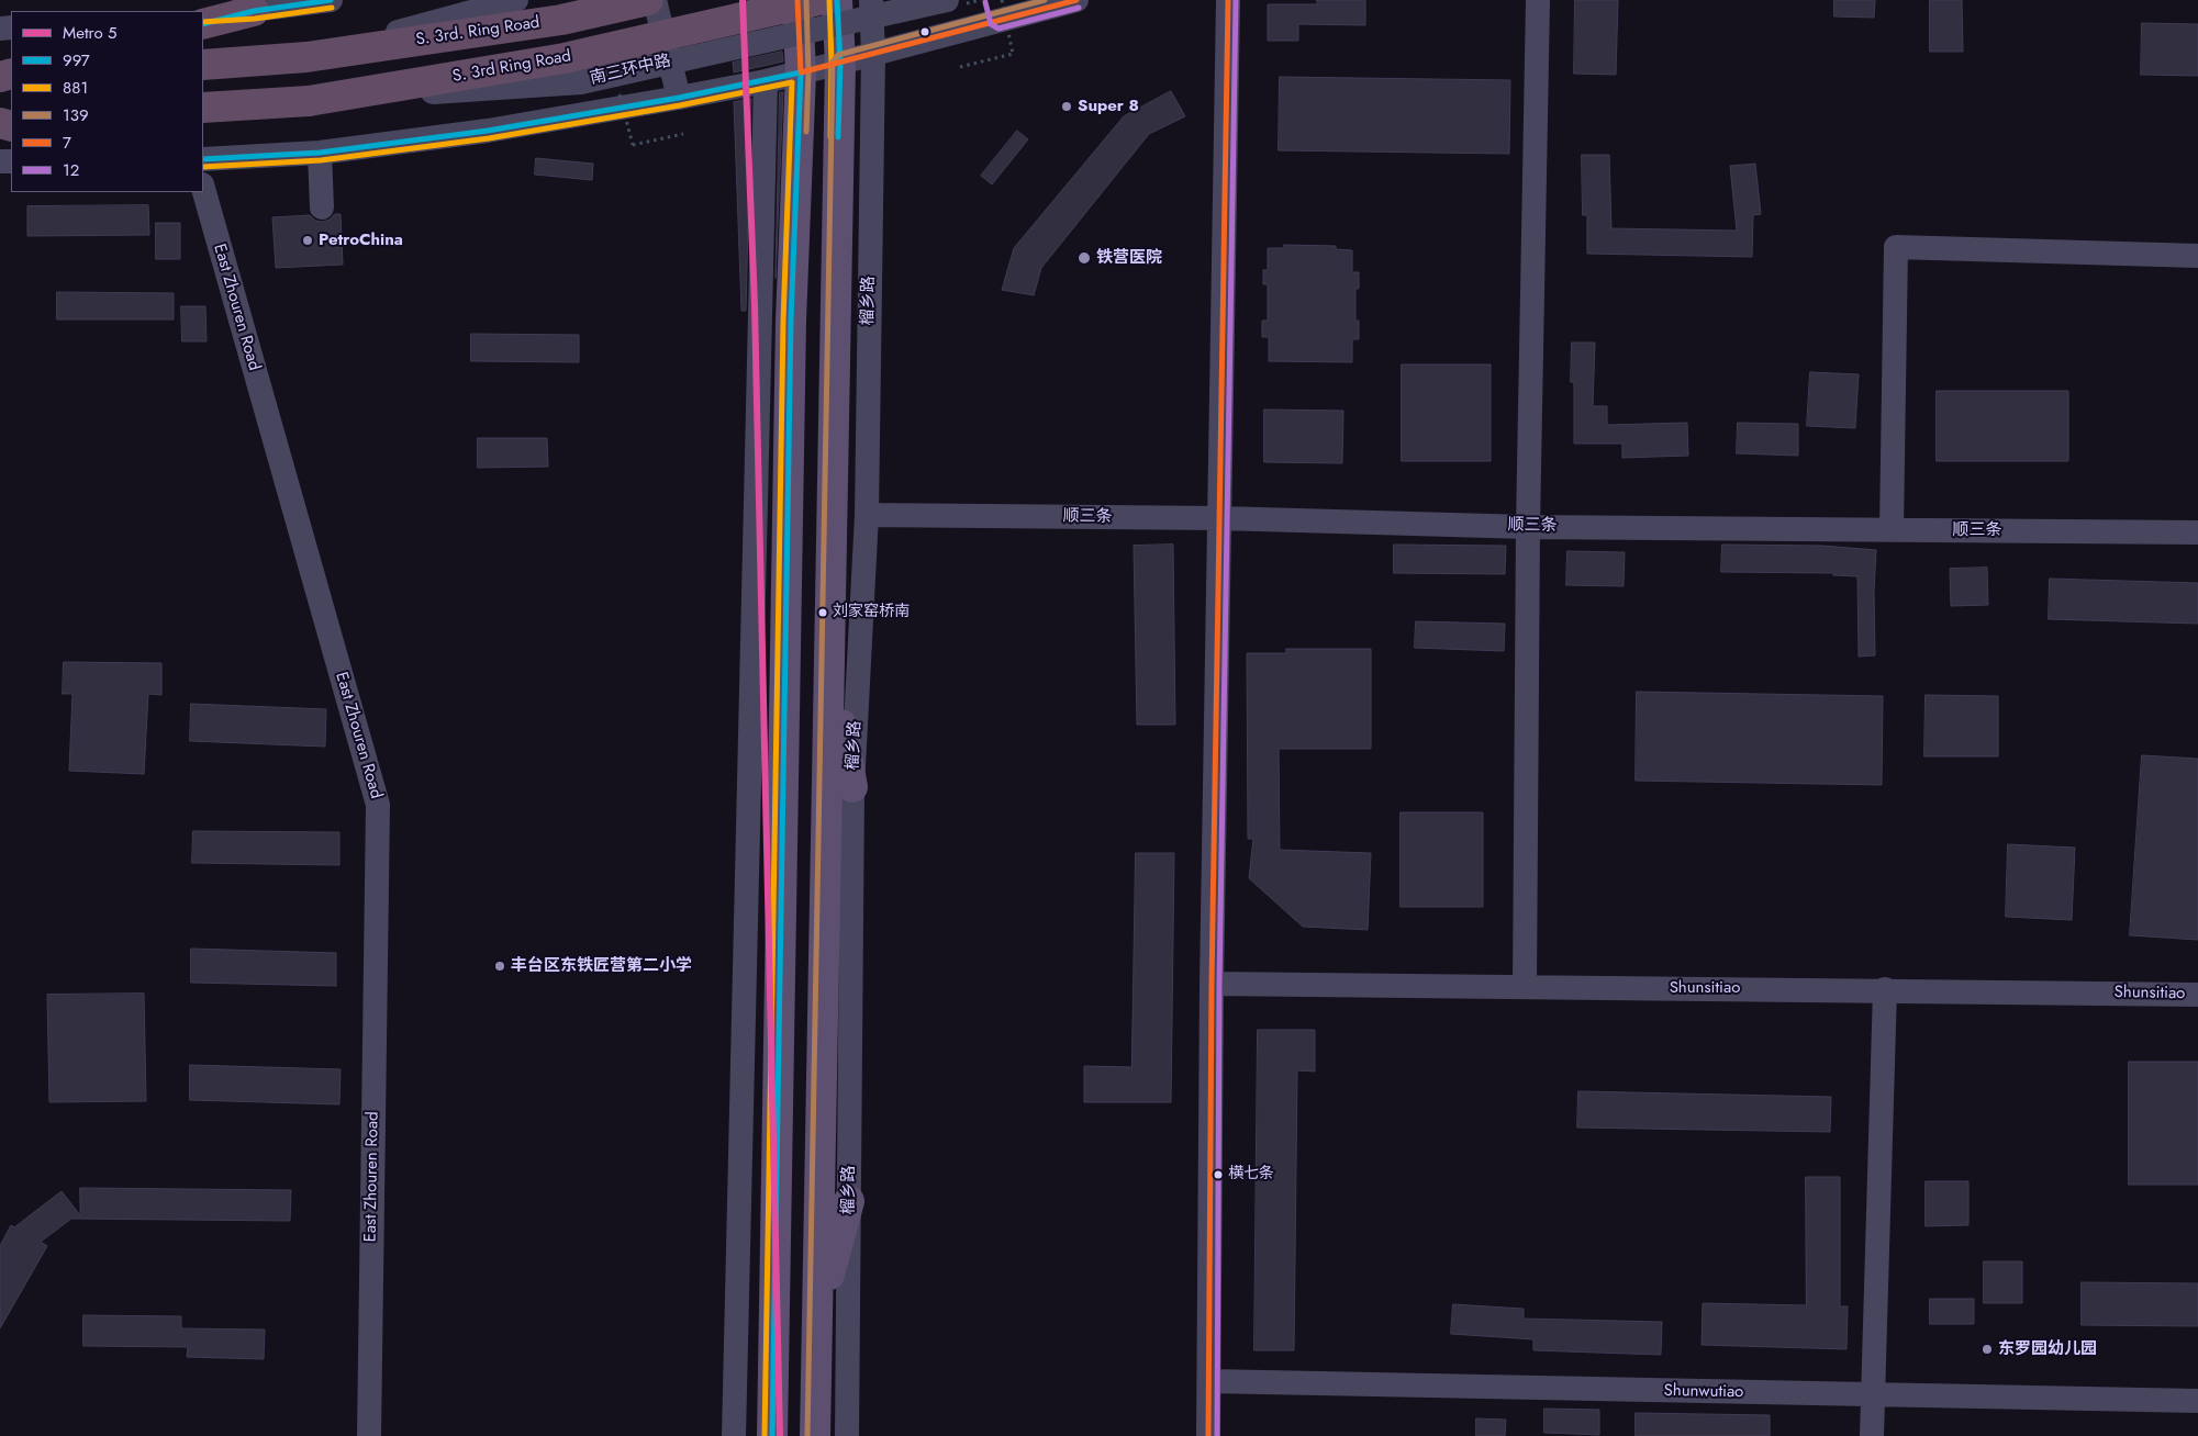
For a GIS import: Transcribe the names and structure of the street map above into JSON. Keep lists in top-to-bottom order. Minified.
{"streets":{"highway":["S. 3rd. Ring Road","S. 3rd Ring Road"],"street":["南三环中路","榴乡路","East Zhouren Road","顺三条","Shunsitiao","Shunwutiao"]},"crossings":[["S. 3rd Ring Road","南三环中路"],["南三环中路","榴乡路"],["榴乡路","顺三条"]],"places":["Super 8","PetroChina","铁营医院","刘家窑桥南","丰台区东铁匠营第二小学","横七条","东罗园幼儿园"],"lines":["metro line 5","transit line 997","transit line 881","transit line 139","transit line 7","transit line 12"],"legend":["Metro 5","997","881","139","7","12"]}
